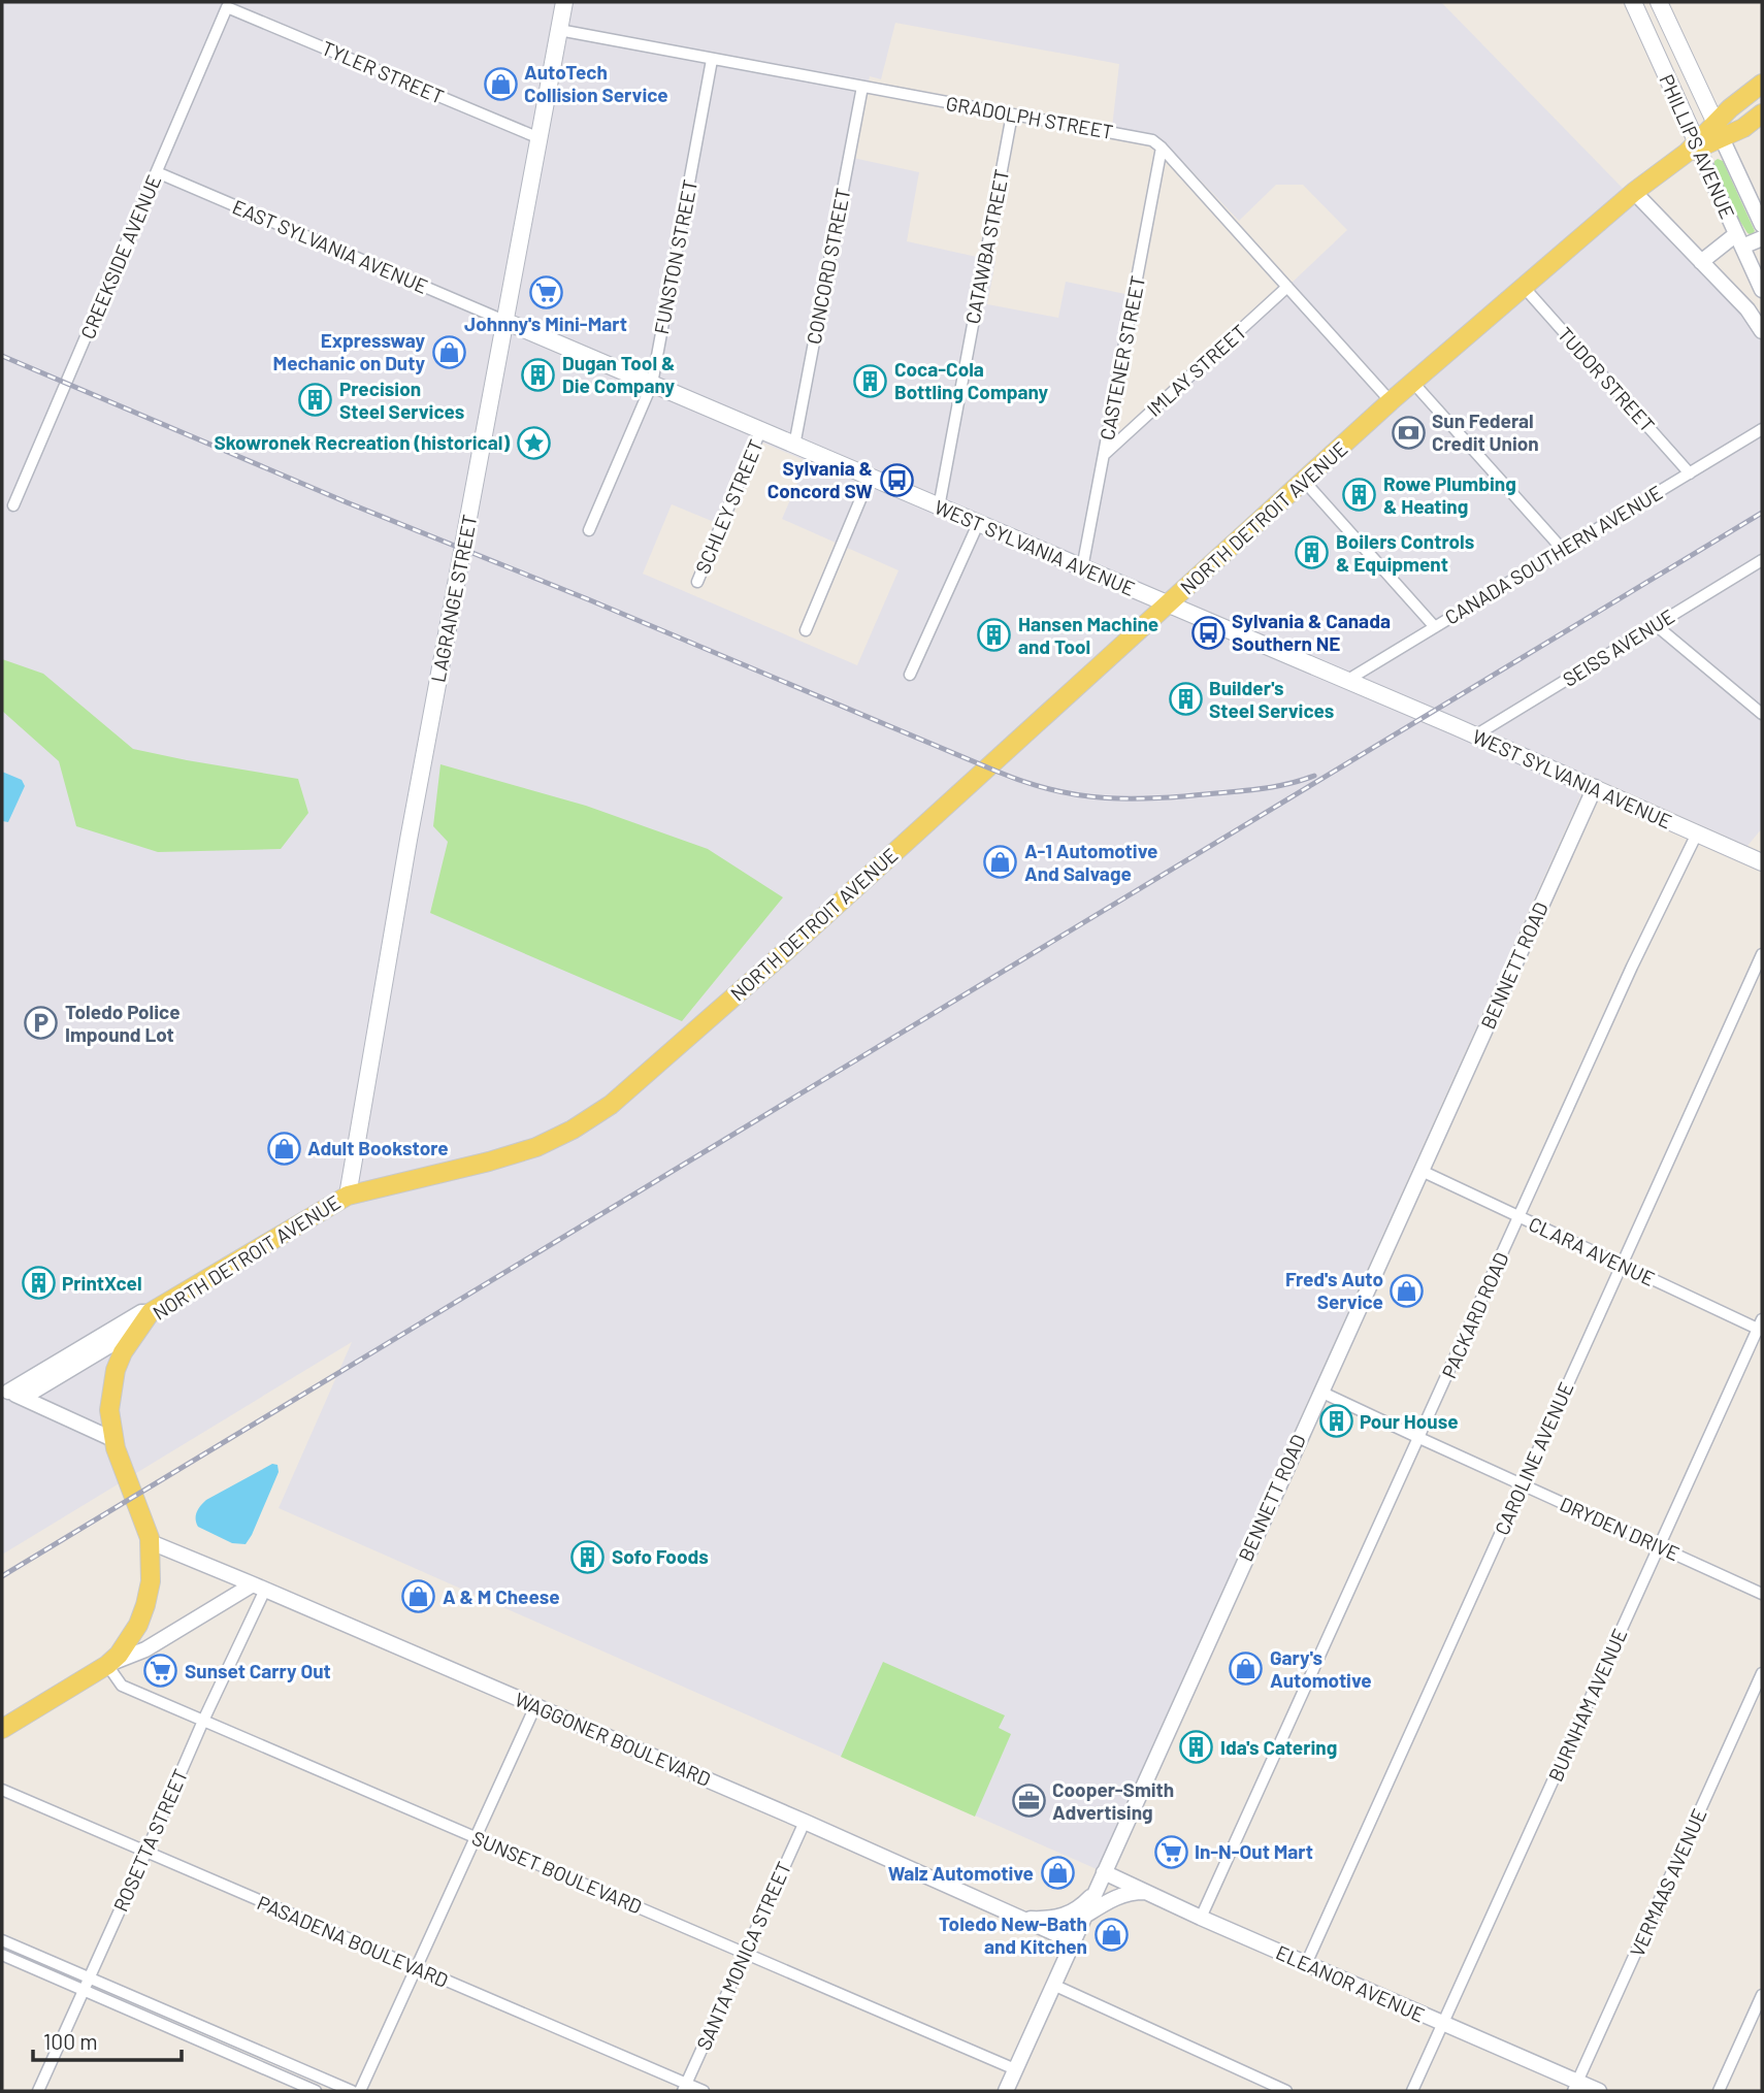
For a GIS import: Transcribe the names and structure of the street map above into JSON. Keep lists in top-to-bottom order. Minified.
{"streets":{"main road":["PHILLIPS AVENUE","NORTH DETROIT AVENUE","WEST SYLVANIA AVENUE","LAGRANGE STREET"],"street":["TYLER STREET","GRADOLPH STREET","EAST SYLVANIA AVENUE","CATAWBA STREET","CREEKSIDE AVENUE","FUNSTON STREET","CONCORD STREET","CASTENER STREET","IMLAY STREET","TUDOR STREET","SCHLEY STREET","CANADA SOUTHERN AVENUE","SEISS AVENUE","BENNETT ROAD","CLARA AVENUE","PACKARD ROAD","CAROLINE AVENUE","DRYDEN DRIVE","BURNHAM AVENUE","WAGGONER BOULEVARD","ROSETTA STREET","SUNSET BOULEVARD","VERMAAS AVENUE","PASADENA BOULEVARD","SANTA MONICA STREET","ELEANOR AVENUE"]},"crossings":[["TYLER STREET","CREEKSIDE AVENUE"],["TYLER STREET","LAGRANGE STREET"],["GRADOLPH STREET","CATAWBA STREET"],["GRADOLPH STREET","FUNSTON STREET"],["GRADOLPH STREET","CONCORD STREET"],["GRADOLPH STREET","CASTENER STREET"],["GRADOLPH STREET","IMLAY STREET"],["GRADOLPH STREET","NORTH DETROIT AVENUE"],["GRADOLPH STREET","LAGRANGE STREET"],["PHILLIPS AVENUE","NORTH DETROIT AVENUE"],["EAST SYLVANIA AVENUE","CREEKSIDE AVENUE"],["EAST SYLVANIA AVENUE","WEST SYLVANIA AVENUE"],["EAST SYLVANIA AVENUE","LAGRANGE STREET"],["CATAWBA STREET","WEST SYLVANIA AVENUE"],["FUNSTON STREET","WEST SYLVANIA AVENUE"],["CONCORD STREET","WEST SYLVANIA AVENUE"],["CASTENER STREET","IMLAY STREET"],["CASTENER STREET","WEST SYLVANIA AVENUE"],["TUDOR STREET","NORTH DETROIT AVENUE"],["TUDOR STREET","CANADA SOUTHERN AVENUE"],["SCHLEY STREET","WEST SYLVANIA AVENUE"],["NORTH DETROIT AVENUE","WEST SYLVANIA AVENUE"],["NORTH DETROIT AVENUE","LAGRANGE STREET"],["NORTH DETROIT AVENUE","WAGGONER BOULEVARD"],["NORTH DETROIT AVENUE","ROSETTA STREET"],["NORTH DETROIT AVENUE","SUNSET BOULEVARD"],["WEST SYLVANIA AVENUE","CANADA SOUTHERN AVENUE"],["WEST SYLVANIA AVENUE","LAGRANGE STREET"],["WEST SYLVANIA AVENUE","SEISS AVENUE"],["WEST SYLVANIA AVENUE","BENNETT ROAD"],["WEST SYLVANIA AVENUE","PACKARD ROAD"],["BENNETT ROAD","CLARA AVENUE"],["BENNETT ROAD","DRYDEN DRIVE"],["BENNETT ROAD","WAGGONER BOULEVARD"],["BENNETT ROAD","SUNSET BOULEVARD"],["BENNETT ROAD","ELEANOR AVENUE"],["CLARA AVENUE","PACKARD ROAD"],["CLARA AVENUE","CAROLINE AVENUE"],["CLARA AVENUE","BURNHAM AVENUE"],["PACKARD ROAD","DRYDEN DRIVE"],["PACKARD ROAD","ELEANOR AVENUE"],["CAROLINE AVENUE","DRYDEN DRIVE"],["CAROLINE AVENUE","ELEANOR AVENUE"],["DRYDEN DRIVE","BURNHAM AVENUE"],["BURNHAM AVENUE","ELEANOR AVENUE"],["WAGGONER BOULEVARD","ROSETTA STREET"],["WAGGONER BOULEVARD","SANTA MONICA STREET"],["ROSETTA STREET","SUNSET BOULEVARD"],["ROSETTA STREET","PASADENA BOULEVARD"],["SUNSET BOULEVARD","SANTA MONICA STREET"],["VERMAAS AVENUE","ELEANOR AVENUE"],["PASADENA BOULEVARD","SANTA MONICA STREET"]],"places":{"shop":["AutoTech Collision Service","Expressway Mechanic on Duty","A-1 Automotive And Salvage","Adult Bookstore","Fred's Auto Service","A & M Cheese","Gary's Automotive","Walz Automotive","Toledo New-Bath and Kitchen"],"supermarket":["Johnny's Mini-Mart","Sunset Carry Out","In-N-Out Mart"],"building":["Dugan Tool & Die Company","Coca-Cola Bottling Company","Precision Steel Services","Rowe Plumbing & Heating","Boilers Controls & Equipment","Hansen Machine and Tool","Builder's Steel Services","PrintXcel","Pour House","Sofo Foods","Ida's Catering"],"bank":["Sun Federal Credit Union"],"place":["Skowronek Recreation (historical)"],"bus stop":["Sylvania & Concord SW","Sylvania & Canada Southern NE"],"parking":["Toledo Police Impound Lot"],"office":["Cooper-Smith Advertising"]},"scale_bar":"100 m"}
